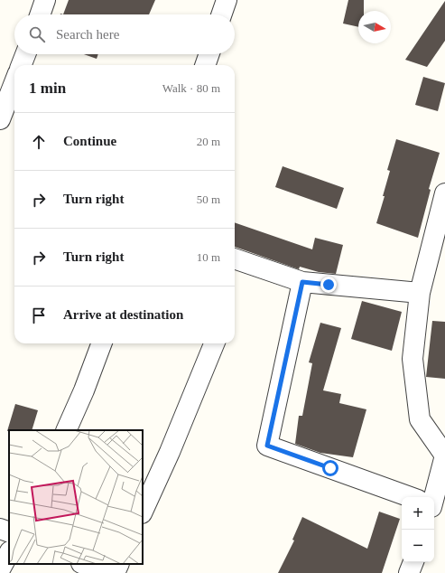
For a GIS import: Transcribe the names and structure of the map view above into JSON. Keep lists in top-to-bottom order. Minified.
{"north":"right","page":{"search":"Search here","heading":["1 min","Walk · 80 m"],"list":[["Continue","20 m"],["Turn right","50 m"],["Turn right","10 m"],"Arrive at destination"],"map_buttons":["+","−"]}}
